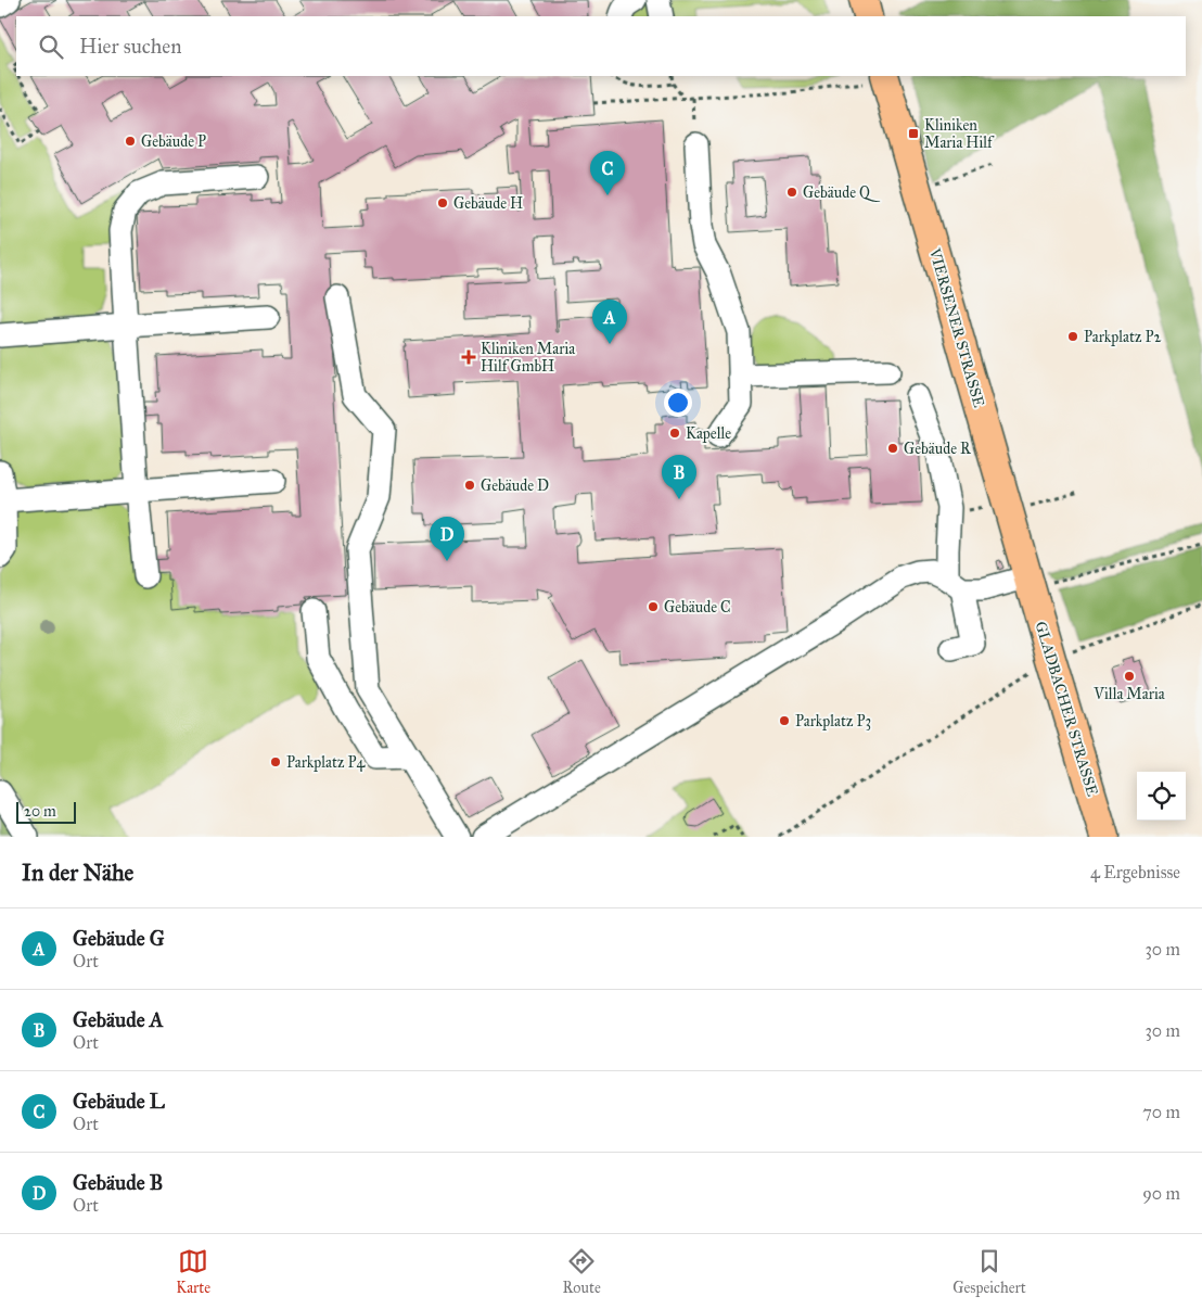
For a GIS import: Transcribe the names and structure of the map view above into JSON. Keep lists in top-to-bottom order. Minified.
{"streets":{"main road":["VIERSENER STRASSE","GLADBACHER STRASSE"]},"crossings":[["VIERSENER STRASSE","GLADBACHER STRASSE"]],"places":{"transit":["Kliniken Maria Hilf"],"other":["Gebäude P","Gebäude Q","Gebäude H","Parkplatz P2","Kapelle","Gebäude R","Gebäude D","Gebäude C","Villa Maria","Parkplatz P3","Parkplatz P4"],"health":["Kliniken Maria Hilf GmbH"]},"scale_bar":"20 m","page":{"search":"Hier suchen","pins":["C","A","B","D"],"scale":"20 m","heading":["In der Nähe","4 Ergebnisse"],"list":[{"mark":"A","name":"Gebäude G","note":"Ort","value":"30 m"},{"mark":"B","name":"Gebäude A","note":"Ort","value":"30 m"},{"mark":"C","name":"Gebäude L","note":"Ort","value":"70 m"},{"mark":"D","name":"Gebäude B","note":"Ort","value":"90 m"}],"nav":["Karte","Route","Gespeichert"]}}
